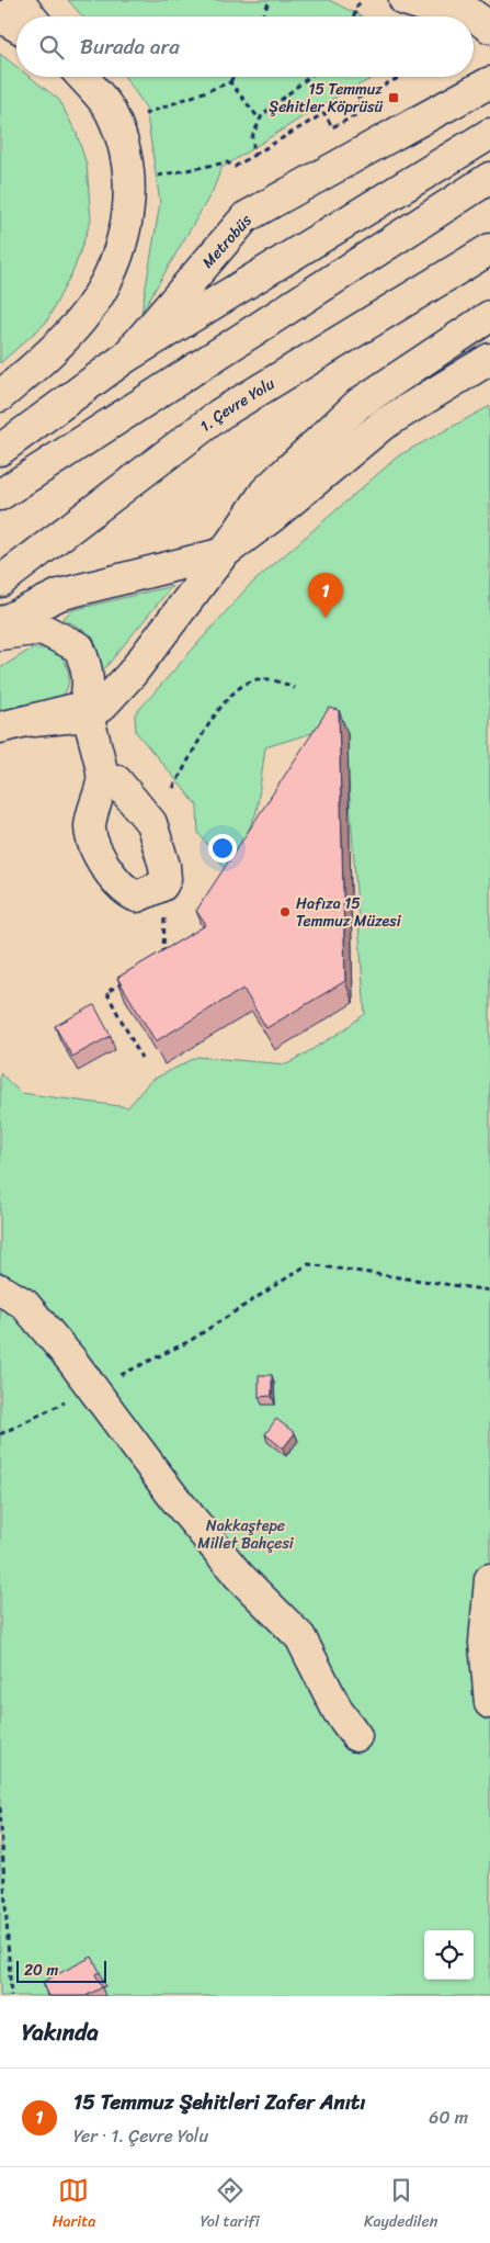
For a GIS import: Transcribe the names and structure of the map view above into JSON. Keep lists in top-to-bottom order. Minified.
{"streets":{"main road":["Metrobüs","1. Çevre Yolu"]},"parks":["Nakkaştepe Millet Bahçesi"],"places":{"transit":["15 Temmuz Şehitler Köprüsü"],"other":["Hafıza 15 Temmuz Müzesi"]},"scale_bar":"20 m","page":{"search":"Burada ara","pins":"1","scale":"20 m","heading":"Yakında","list":[{"mark":"1","name":"15 Temmuz Şehitleri Zafer Anıtı","note":"Yer · 1. Çevre Yolu","value":"60 m"}],"nav":["Harita","Yol tarifi","Kaydedilen"]}}
